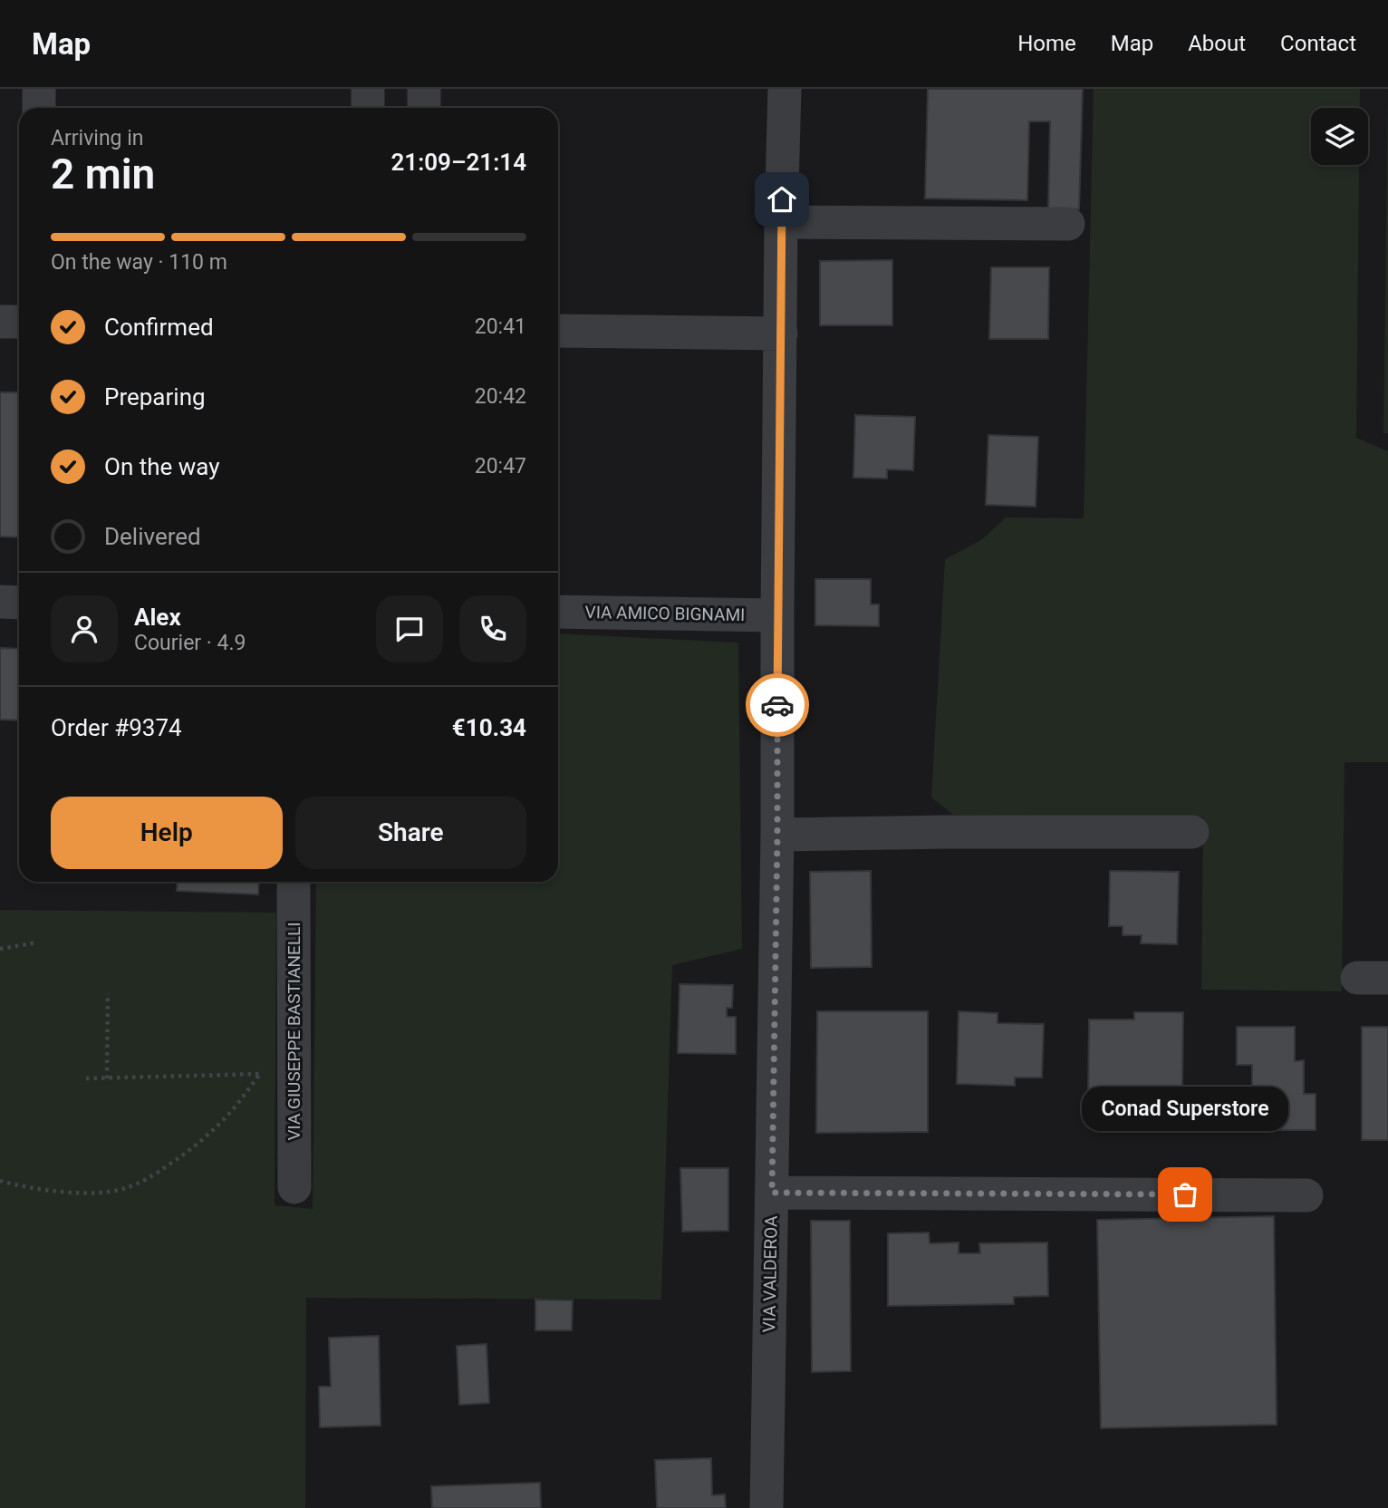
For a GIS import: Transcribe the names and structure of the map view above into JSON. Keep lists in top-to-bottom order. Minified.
{"streets":{"street":["VIA AMICO BIGNAMI","VIA GIUSEPPE BASTIANELLI","VIA VALDEROA"]},"crossings":[["VIA AMICO BIGNAMI","VIA VALDEROA"]],"places":["Conad Superstore"],"page":{"header":"Map","nav":["Home","Map","About","Contact"],"heading":["2 min","Arriving in","21:09–21:14"],"panel":["Alex","Courier · 4.9","Order #9374","€10.34"],"bar":"On the way · 110 m","list":[["Confirmed","20:41"],["Preparing","20:42"],["On the way","20:47"],"Delivered"],"buttons":["Help","Share"],"bubble":"Conad Superstore"}}
